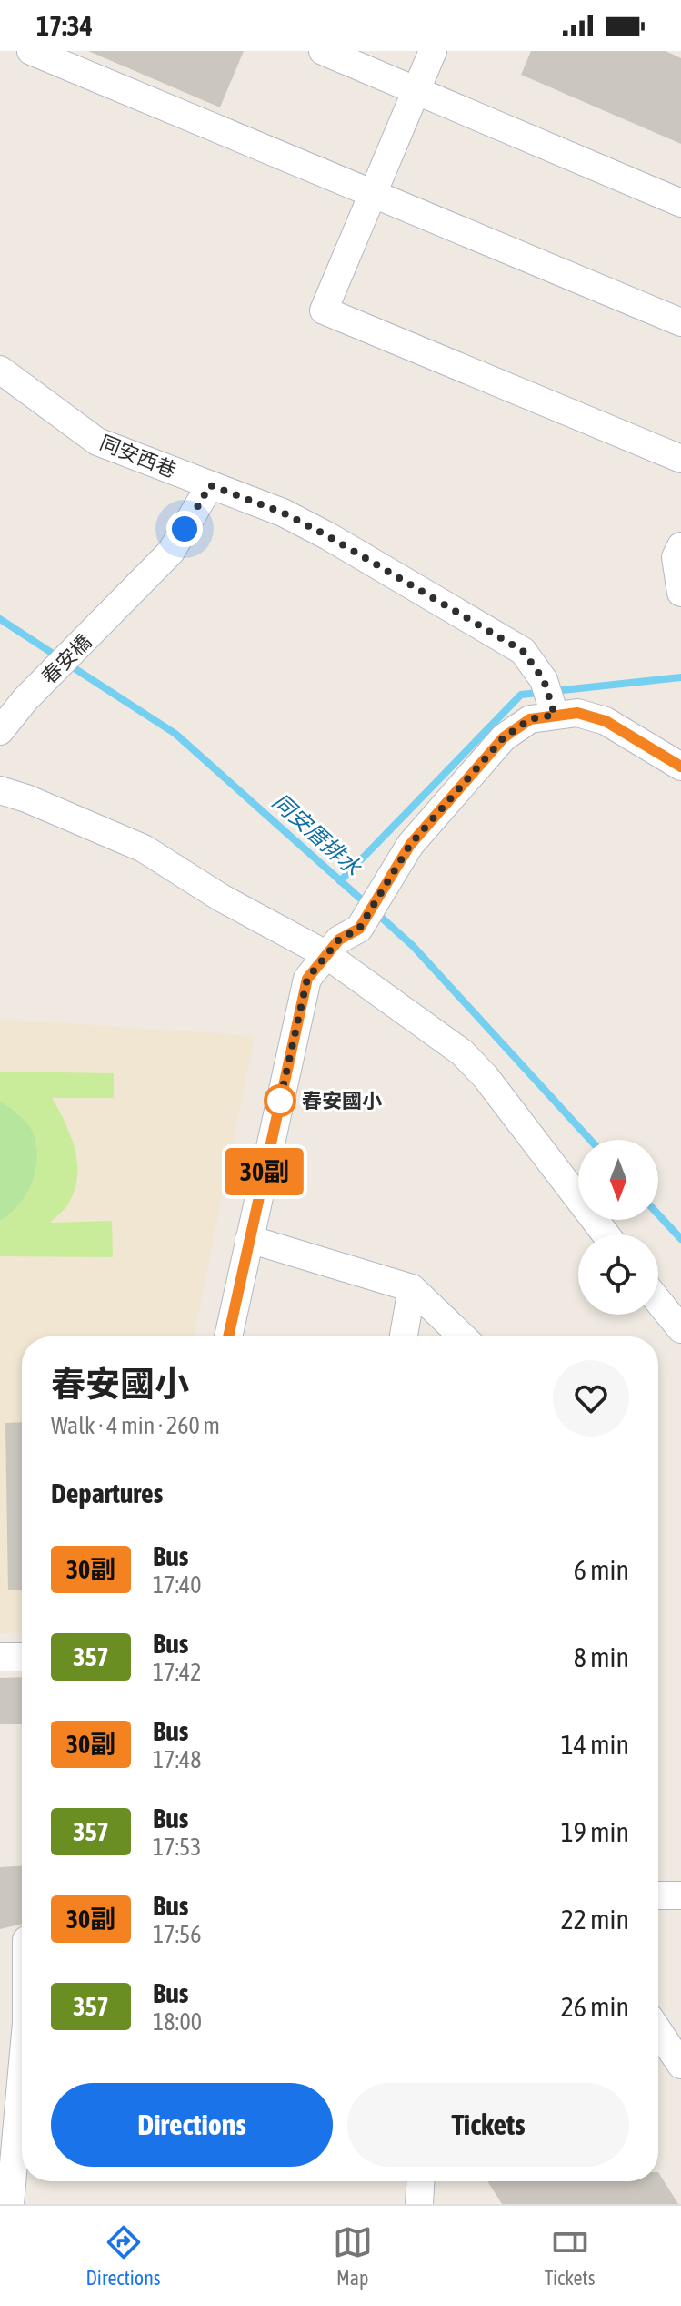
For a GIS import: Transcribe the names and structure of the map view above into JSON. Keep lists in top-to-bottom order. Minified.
{"streets":{"street":["同安西巷","春安橋"]},"crossings":[["同安西巷","春安橋"]],"water":["同安厝排水"],"places":["春安國小"],"lines":["bus line 30副"],"north":"bottom","page":{"status":"17:34","on_map":"30副","heading":[["春安國小","Walk · 4 min · 260 m"],"Departures"],"list":[{"mark":"30副","name":"Bus","note":"17:40","value":"6 min"},{"mark":"357","name":"Bus","note":"17:42","value":"8 min"},{"mark":"30副","name":"Bus","note":"17:48","value":"14 min"},{"mark":"357","name":"Bus","note":"17:53","value":"19 min"},{"mark":"30副","name":"Bus","note":"17:56","value":"22 min"},{"mark":"357","name":"Bus","note":"18:00","value":"26 min"}],"buttons":["Directions","Tickets"],"tabs":["Directions","Map","Tickets"]}}
